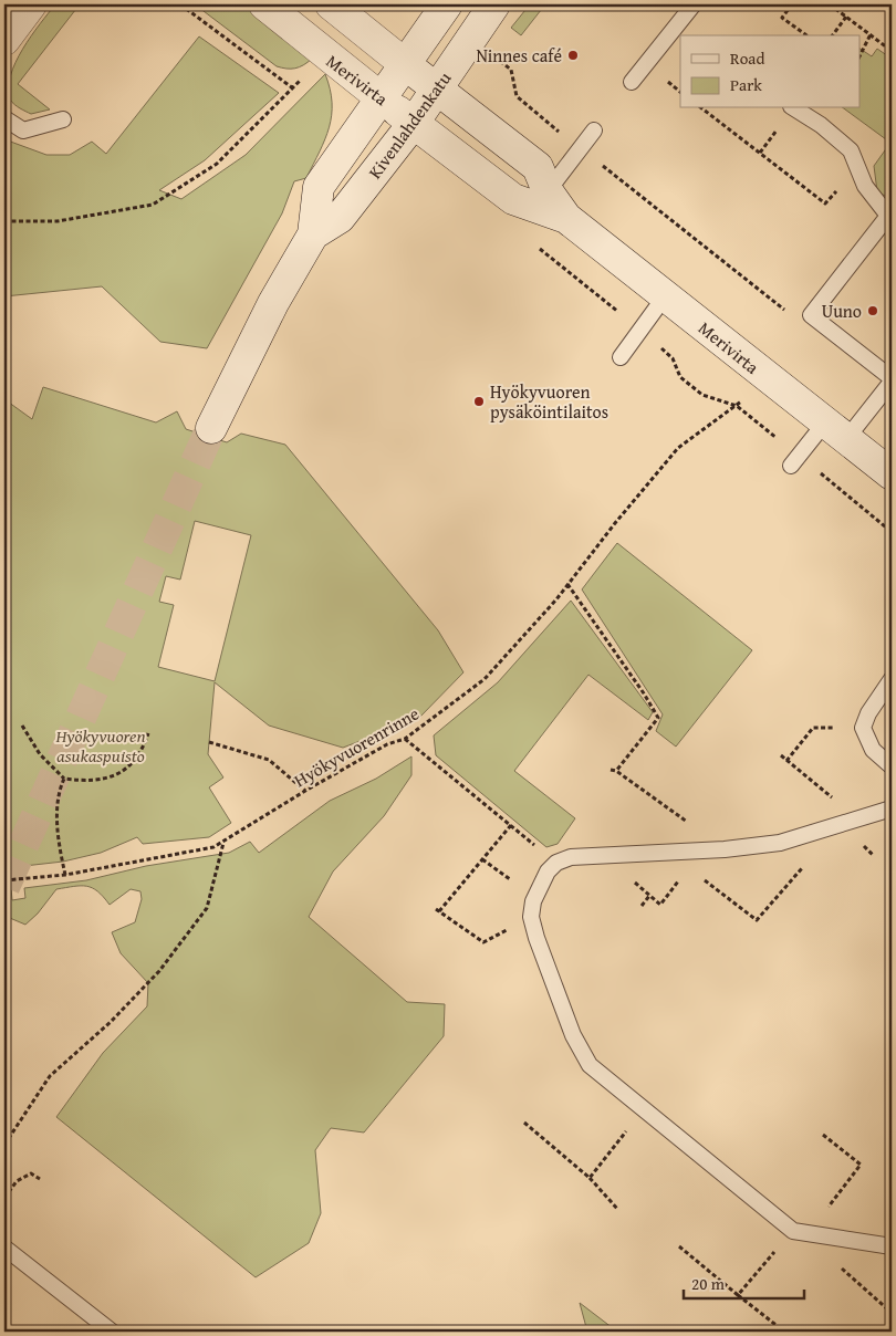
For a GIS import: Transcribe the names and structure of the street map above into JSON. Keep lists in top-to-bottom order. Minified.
{"streets":{"street":["Merivirta","Kivenlahdenkatu"],"path":["Hyökyvuorenrinne"]},"crossings":[["Merivirta","Kivenlahdenkatu"]],"parks":["Hyökyvuoren asukaspuisto"],"places":["Ninnes café","Uuno","Hyökyvuoren pysäköintilaitos"],"legend":["Road","Park"],"scale_bar":"20 m"}
